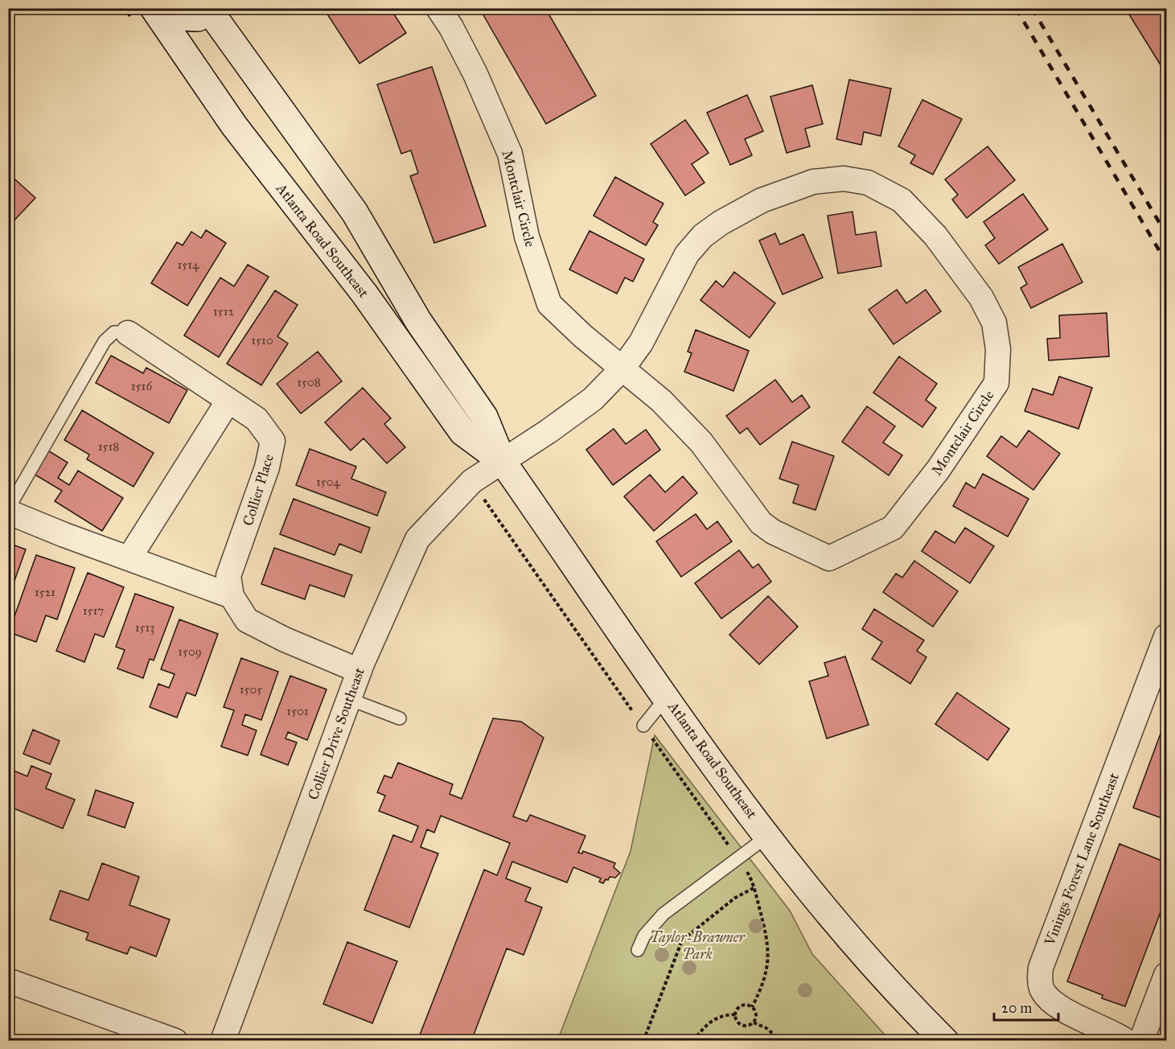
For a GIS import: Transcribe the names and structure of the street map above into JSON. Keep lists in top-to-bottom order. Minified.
{"streets":{"main road":["Atlanta Road Southeast"],"street":["Montclair Circle","Collier Place","Collier Drive Southeast","Vinings Forest Lane Southeast"]},"crossings":[["Montclair Circle","Atlanta Road Southeast"],["Montclair Circle","Collier Drive Southeast"],["Atlanta Road Southeast","Collier Drive Southeast"],["Collier Place","Collier Drive Southeast"]],"parks":["Taylor-Brawner Park"],"house_numbers":["1514","1512","1510","1508","1516","1518","1504","1521","1517","1513","1509","1505","1501"],"scale_bar":"20 m"}
